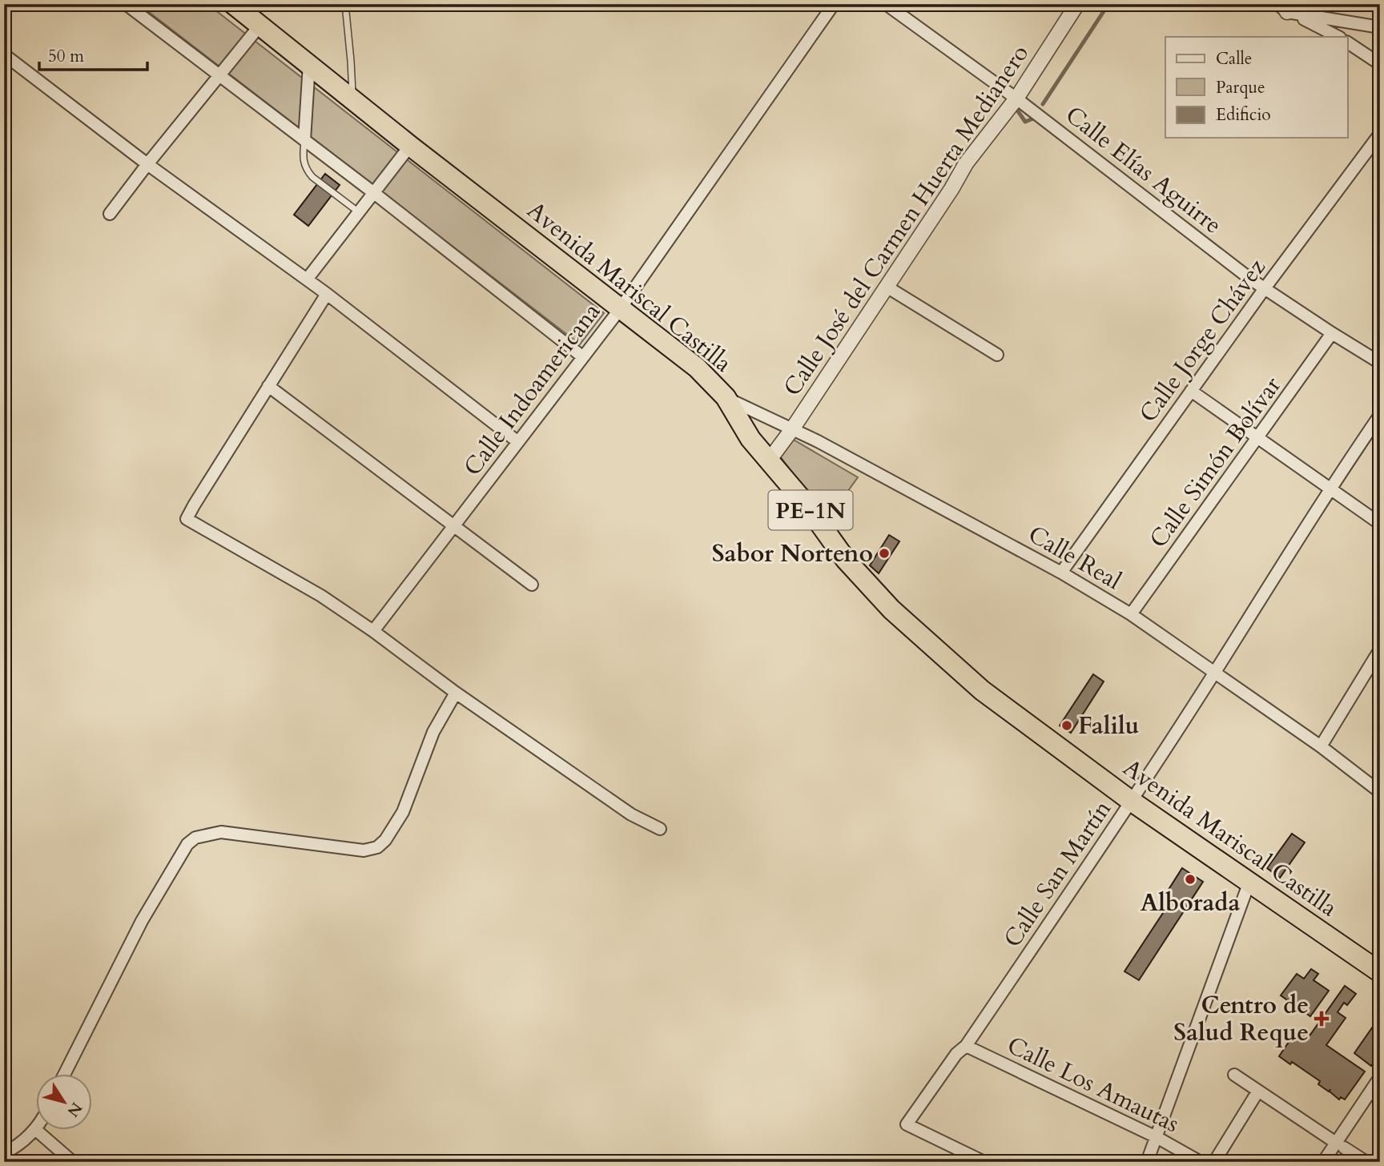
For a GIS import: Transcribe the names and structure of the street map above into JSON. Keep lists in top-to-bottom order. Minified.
{"streets":{"highway":["Avenida Mariscal Castilla","PE-1N"],"street":["Calle Elías Aguirre","Calle José del Carmen Huerta Medianero","Calle Jorge Chávez","Calle Indoamericana","Calle Simón Bolívar","Calle Real","Calle San Martín","Calle Los Amautas"]},"crossings":[["Calle Elías Aguirre","Calle José del Carmen Huerta Medianero"],["Calle Elías Aguirre","Calle Jorge Chávez"],["Calle Elías Aguirre","Calle Simón Bolívar"],["Calle José del Carmen Huerta Medianero","Avenida Mariscal Castilla"],["Calle José del Carmen Huerta Medianero","Calle Real"],["Avenida Mariscal Castilla","Calle Indoamericana"],["Avenida Mariscal Castilla","Calle Real"],["Avenida Mariscal Castilla","Calle San Martín"],["Calle Jorge Chávez","Calle Real"],["Calle Simón Bolívar","Calle Real"],["Calle Real","Calle San Martín"],["Calle San Martín","Calle Los Amautas"]],"places":{"other":["Sabor Norteno","Falilu","Alborada"],"health":["Centro de Salud Reque"]},"legend":["Calle","Parque","Edificio"],"scale_bar":"50 m","north":"bottom right"}
